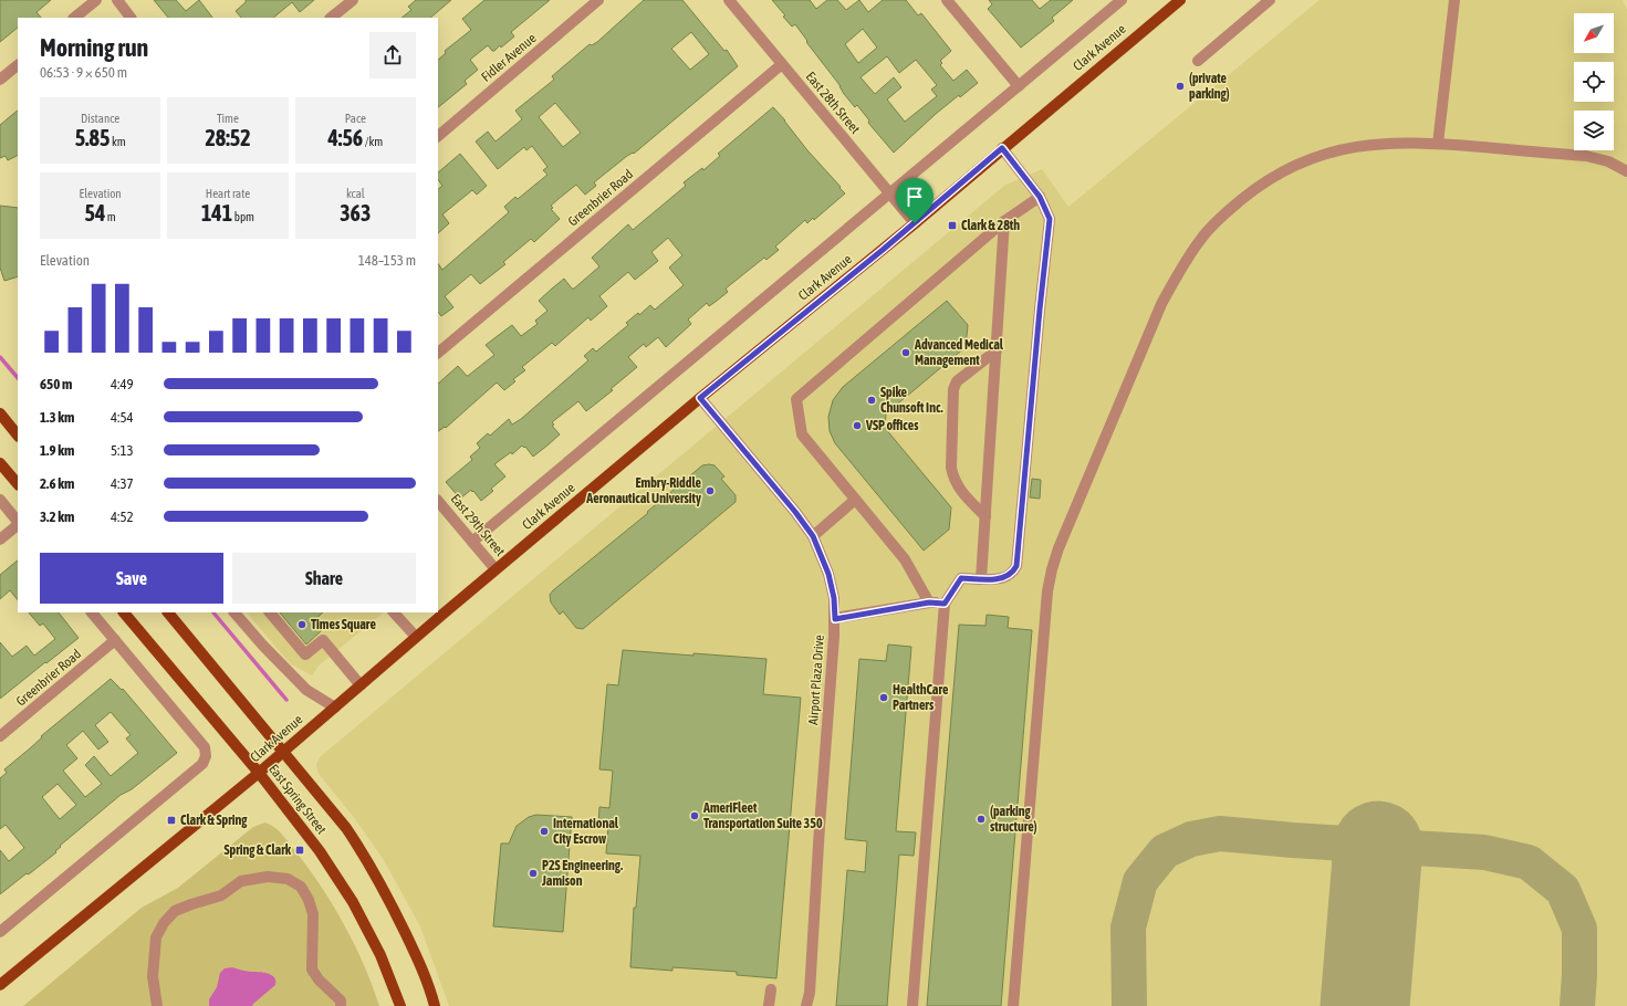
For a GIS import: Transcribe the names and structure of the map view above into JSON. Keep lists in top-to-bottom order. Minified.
{"streets":{"main road":["Clark Avenue","East Spring Street"],"street":["Fidler Avenue","East 28th Street","Greenbrier Road","East 29th Street","Airport Plaza Drive"]},"crossings":[["Clark Avenue","East 28th Street"],["Clark Avenue","East 29th Street"],["Clark Avenue","Airport Plaza Drive"],["Clark Avenue","East Spring Street"],["East 28th Street","Greenbrier Road"]],"places":{"other":["(private parking)","Advanced Medical Management","Spike Chunsoft Inc.","VSP offices","Embry-Riddle Aeronautical University","Times Square","HealthCare Partners","AmeriFleet Transportation Suite 350","(parking structure)","International City Escrow","P2S Engineering. Jamison"],"transit":["Clark & 28th","Clark & Spring","Spring & Clark"]},"north":"bottom left","page":{"heading":["Morning run","06:53 · 9 × 650 m"],"stats":[["Distance","5.85 km"],["Time","28:52"],["Pace","4:56 /km"],["Elevation","54 m"],["Heart rate","141 bpm"],["kcal","363"]],"chart":["Elevation","148–153 m"],"list":[{"name":"650 m","note":"4:49"},{"name":"1.3 km","note":"4:54"},{"name":"1.9 km","note":"5:13"},{"name":"2.6 km","note":"4:37"},{"name":"3.2 km","note":"4:52"}],"buttons":["Save","Share"]}}
